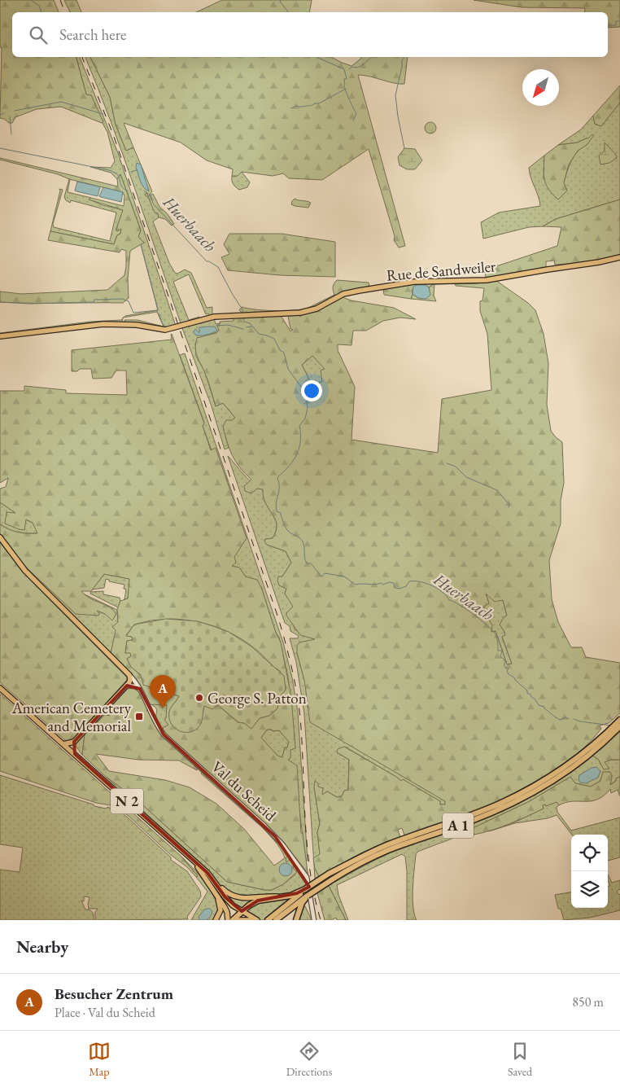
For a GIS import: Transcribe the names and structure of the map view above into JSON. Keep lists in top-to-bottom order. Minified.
{"streets":{"highway":["N 2","A 1"],"main road":["Rue de Sandweiler","Val du Scheid"]},"crossings":[["N 2","A 1"]],"water":["Huerbaach"],"places":{"other":["George S. Patton"],"transit":["American Cemetery and Memorial"]},"north":"bottom left","page":{"search":"Search here","pins":"A","heading":"Nearby","list":[{"mark":"A","name":"Besucher Zentrum","note":"Place · Val du Scheid","value":"850 m"}],"nav":["Map","Directions","Saved"]}}
